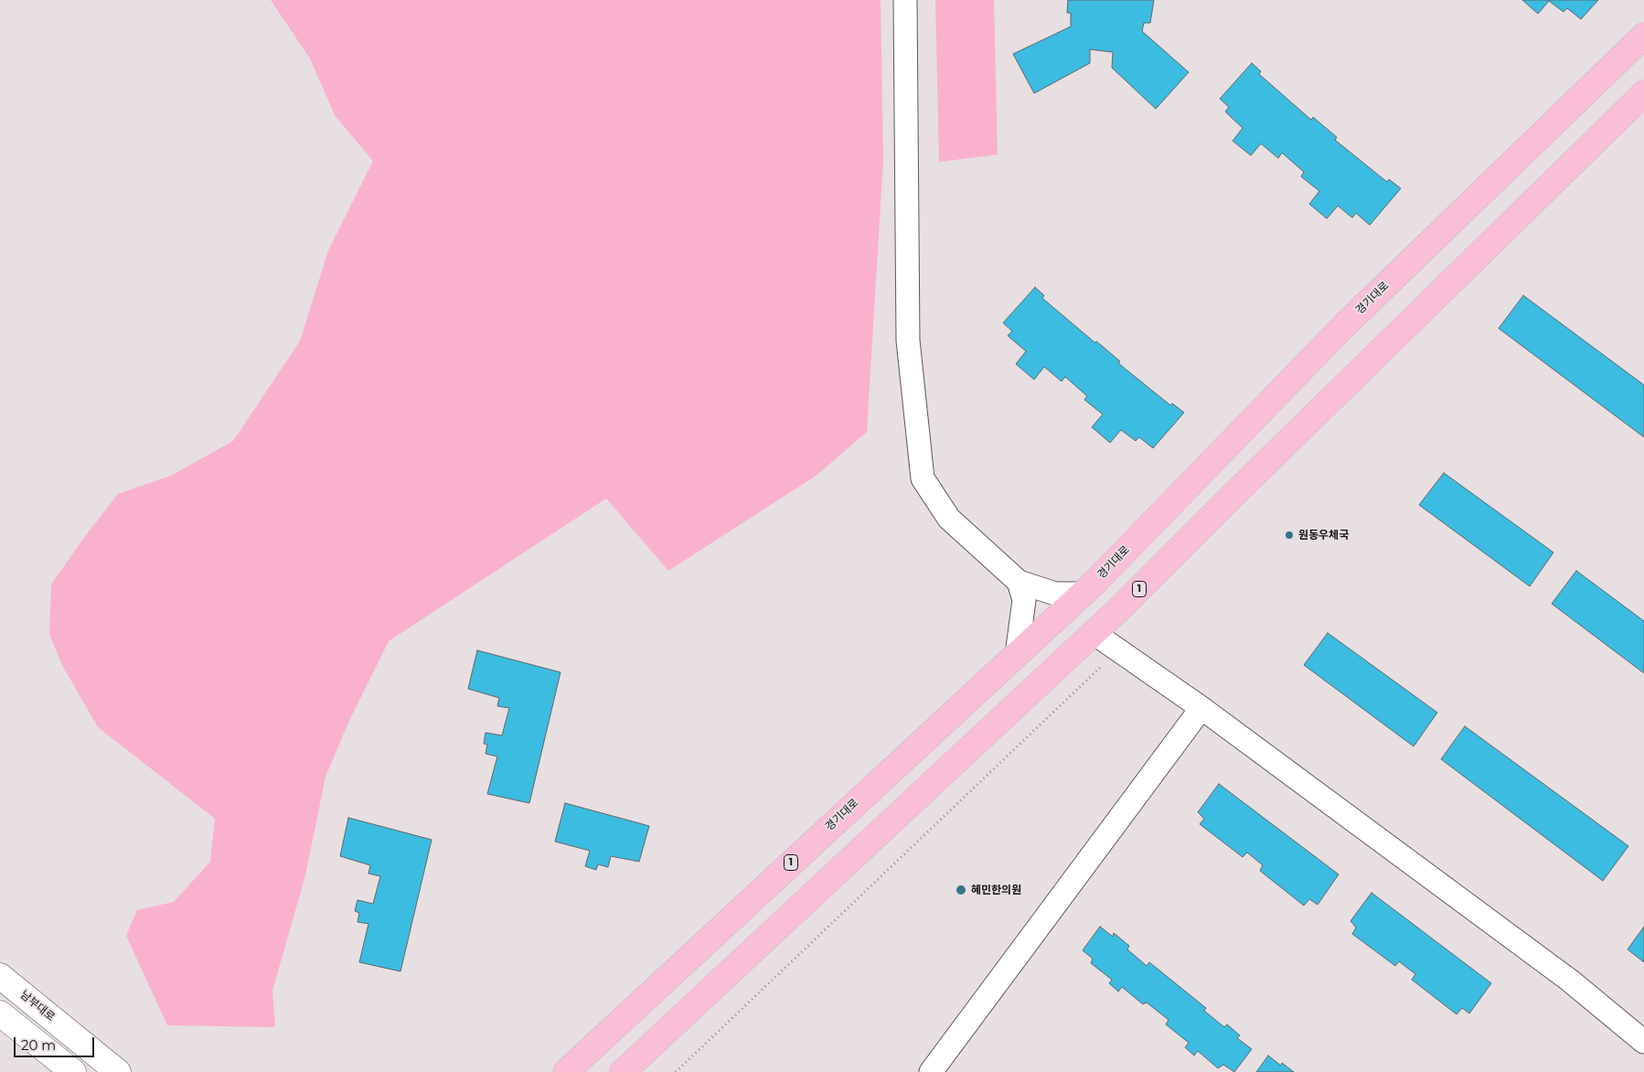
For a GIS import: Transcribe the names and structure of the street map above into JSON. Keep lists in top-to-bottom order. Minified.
{"streets":{"main road":["경기대로","1","남부대로"]},"places":["원동우체국","혜민한의원"],"scale_bar":"20 m"}
